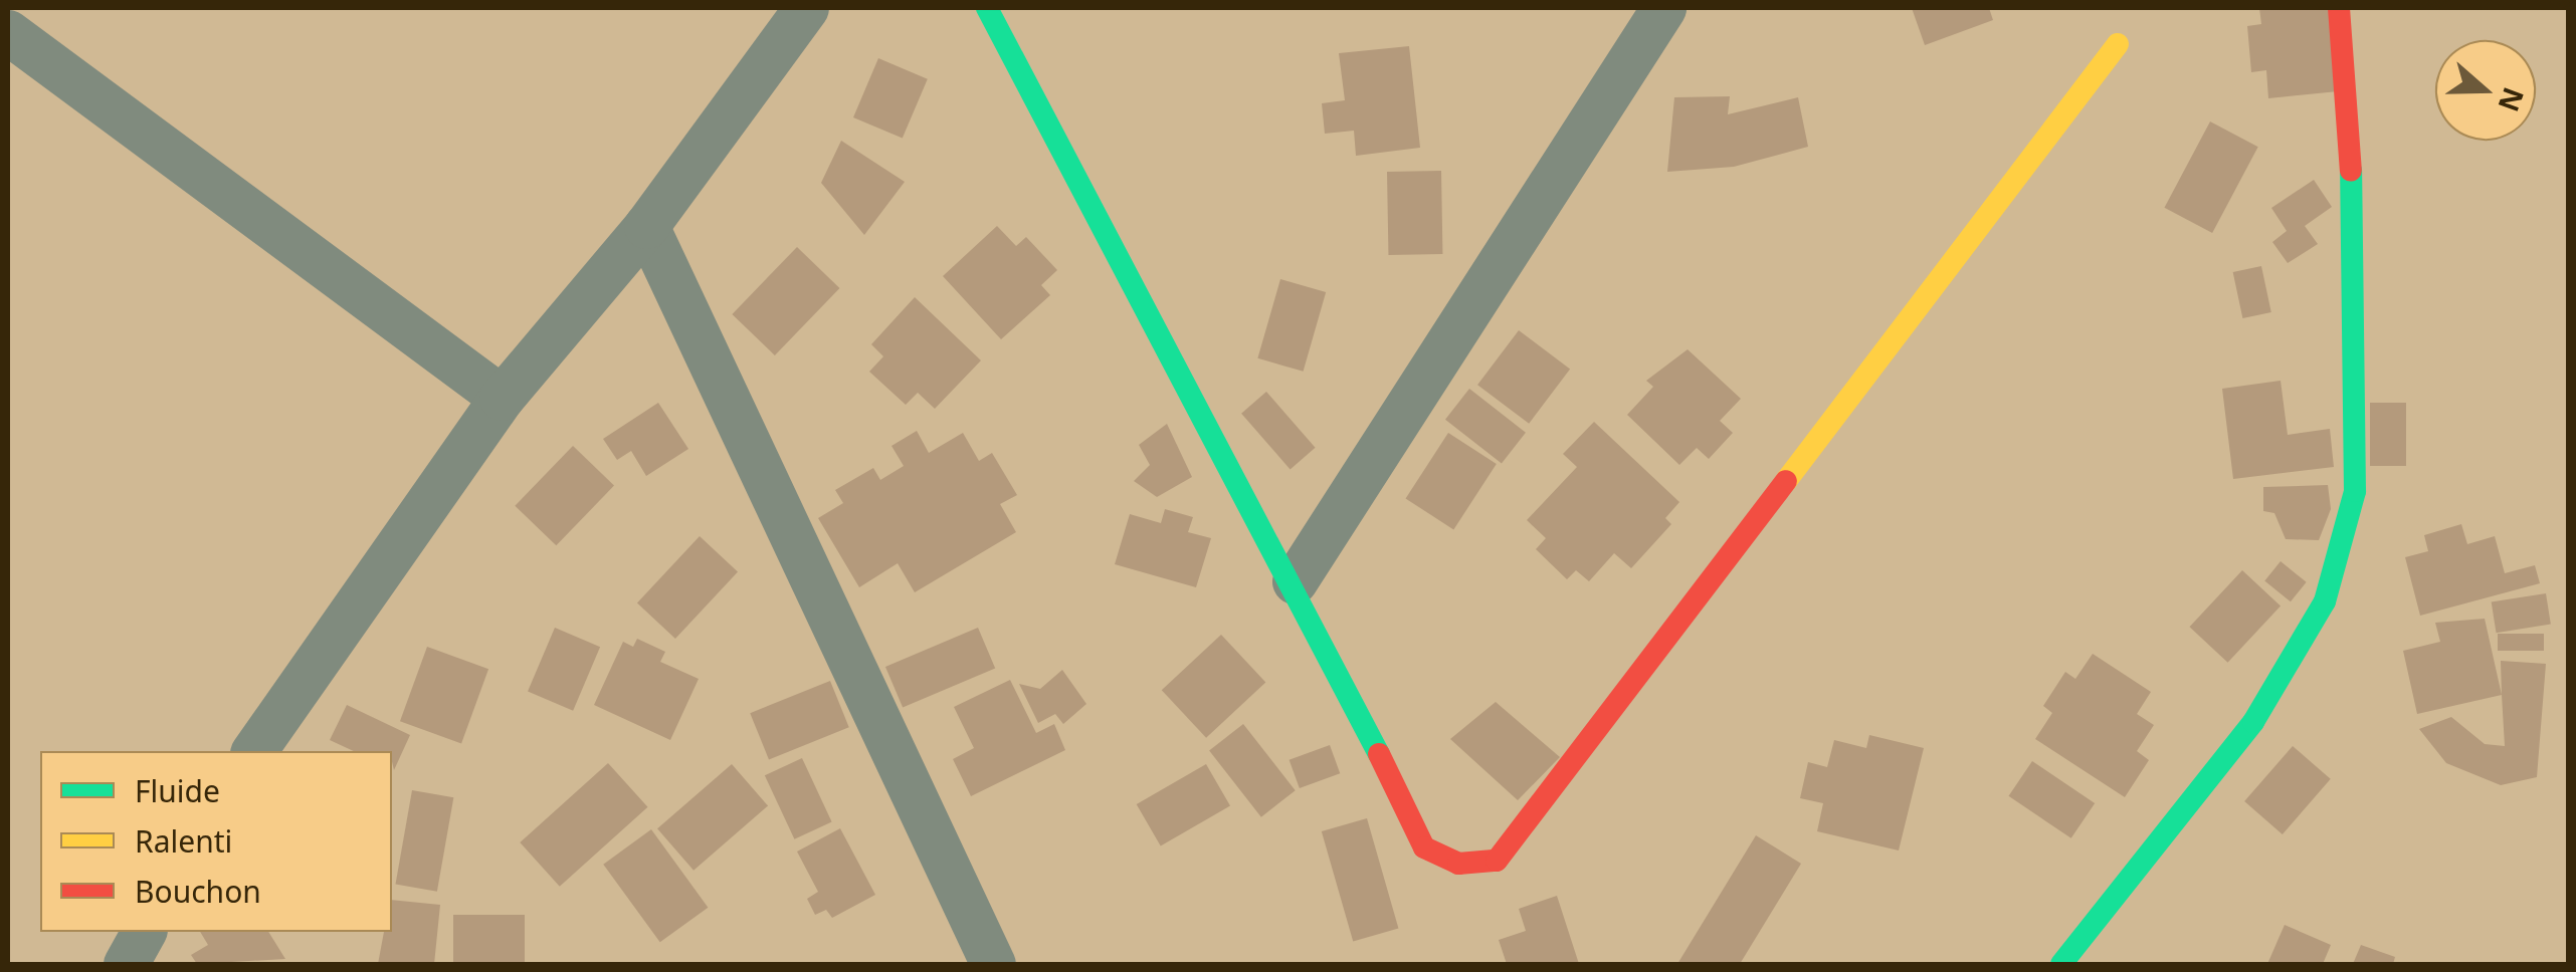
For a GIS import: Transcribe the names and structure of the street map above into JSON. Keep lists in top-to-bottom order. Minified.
{"legend":["Fluide","Ralenti","Bouchon"],"north":"right"}
